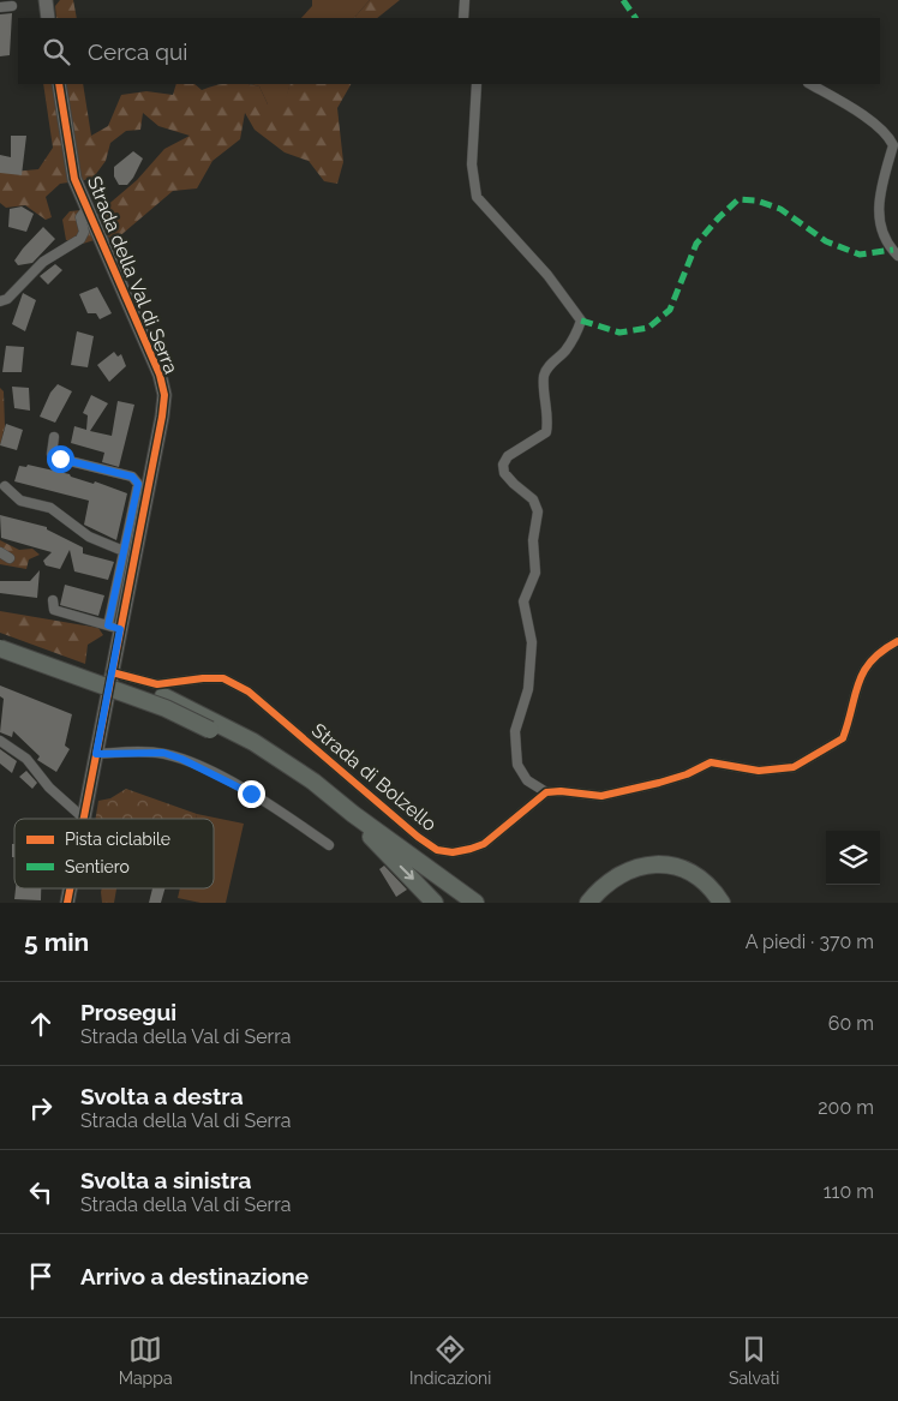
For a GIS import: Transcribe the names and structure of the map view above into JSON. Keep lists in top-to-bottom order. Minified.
{"streets":{"street":["Strada della Val di Serra","Strada di Bolzello"]},"crossings":[["Strada della Val di Serra","Strada di Bolzello"]],"legend":["Pista ciclabile","Sentiero"],"page":{"search":"Cerca qui","heading":["5 min","A piedi · 370 m"],"list":[["Prosegui","Strada della Val di Serra","60 m"],["Svolta a destra","Strada della Val di Serra","200 m"],["Svolta a sinistra","Strada della Val di Serra","110 m"],"Arrivo a destinazione"],"nav":["Mappa","Indicazioni","Salvati"]}}
